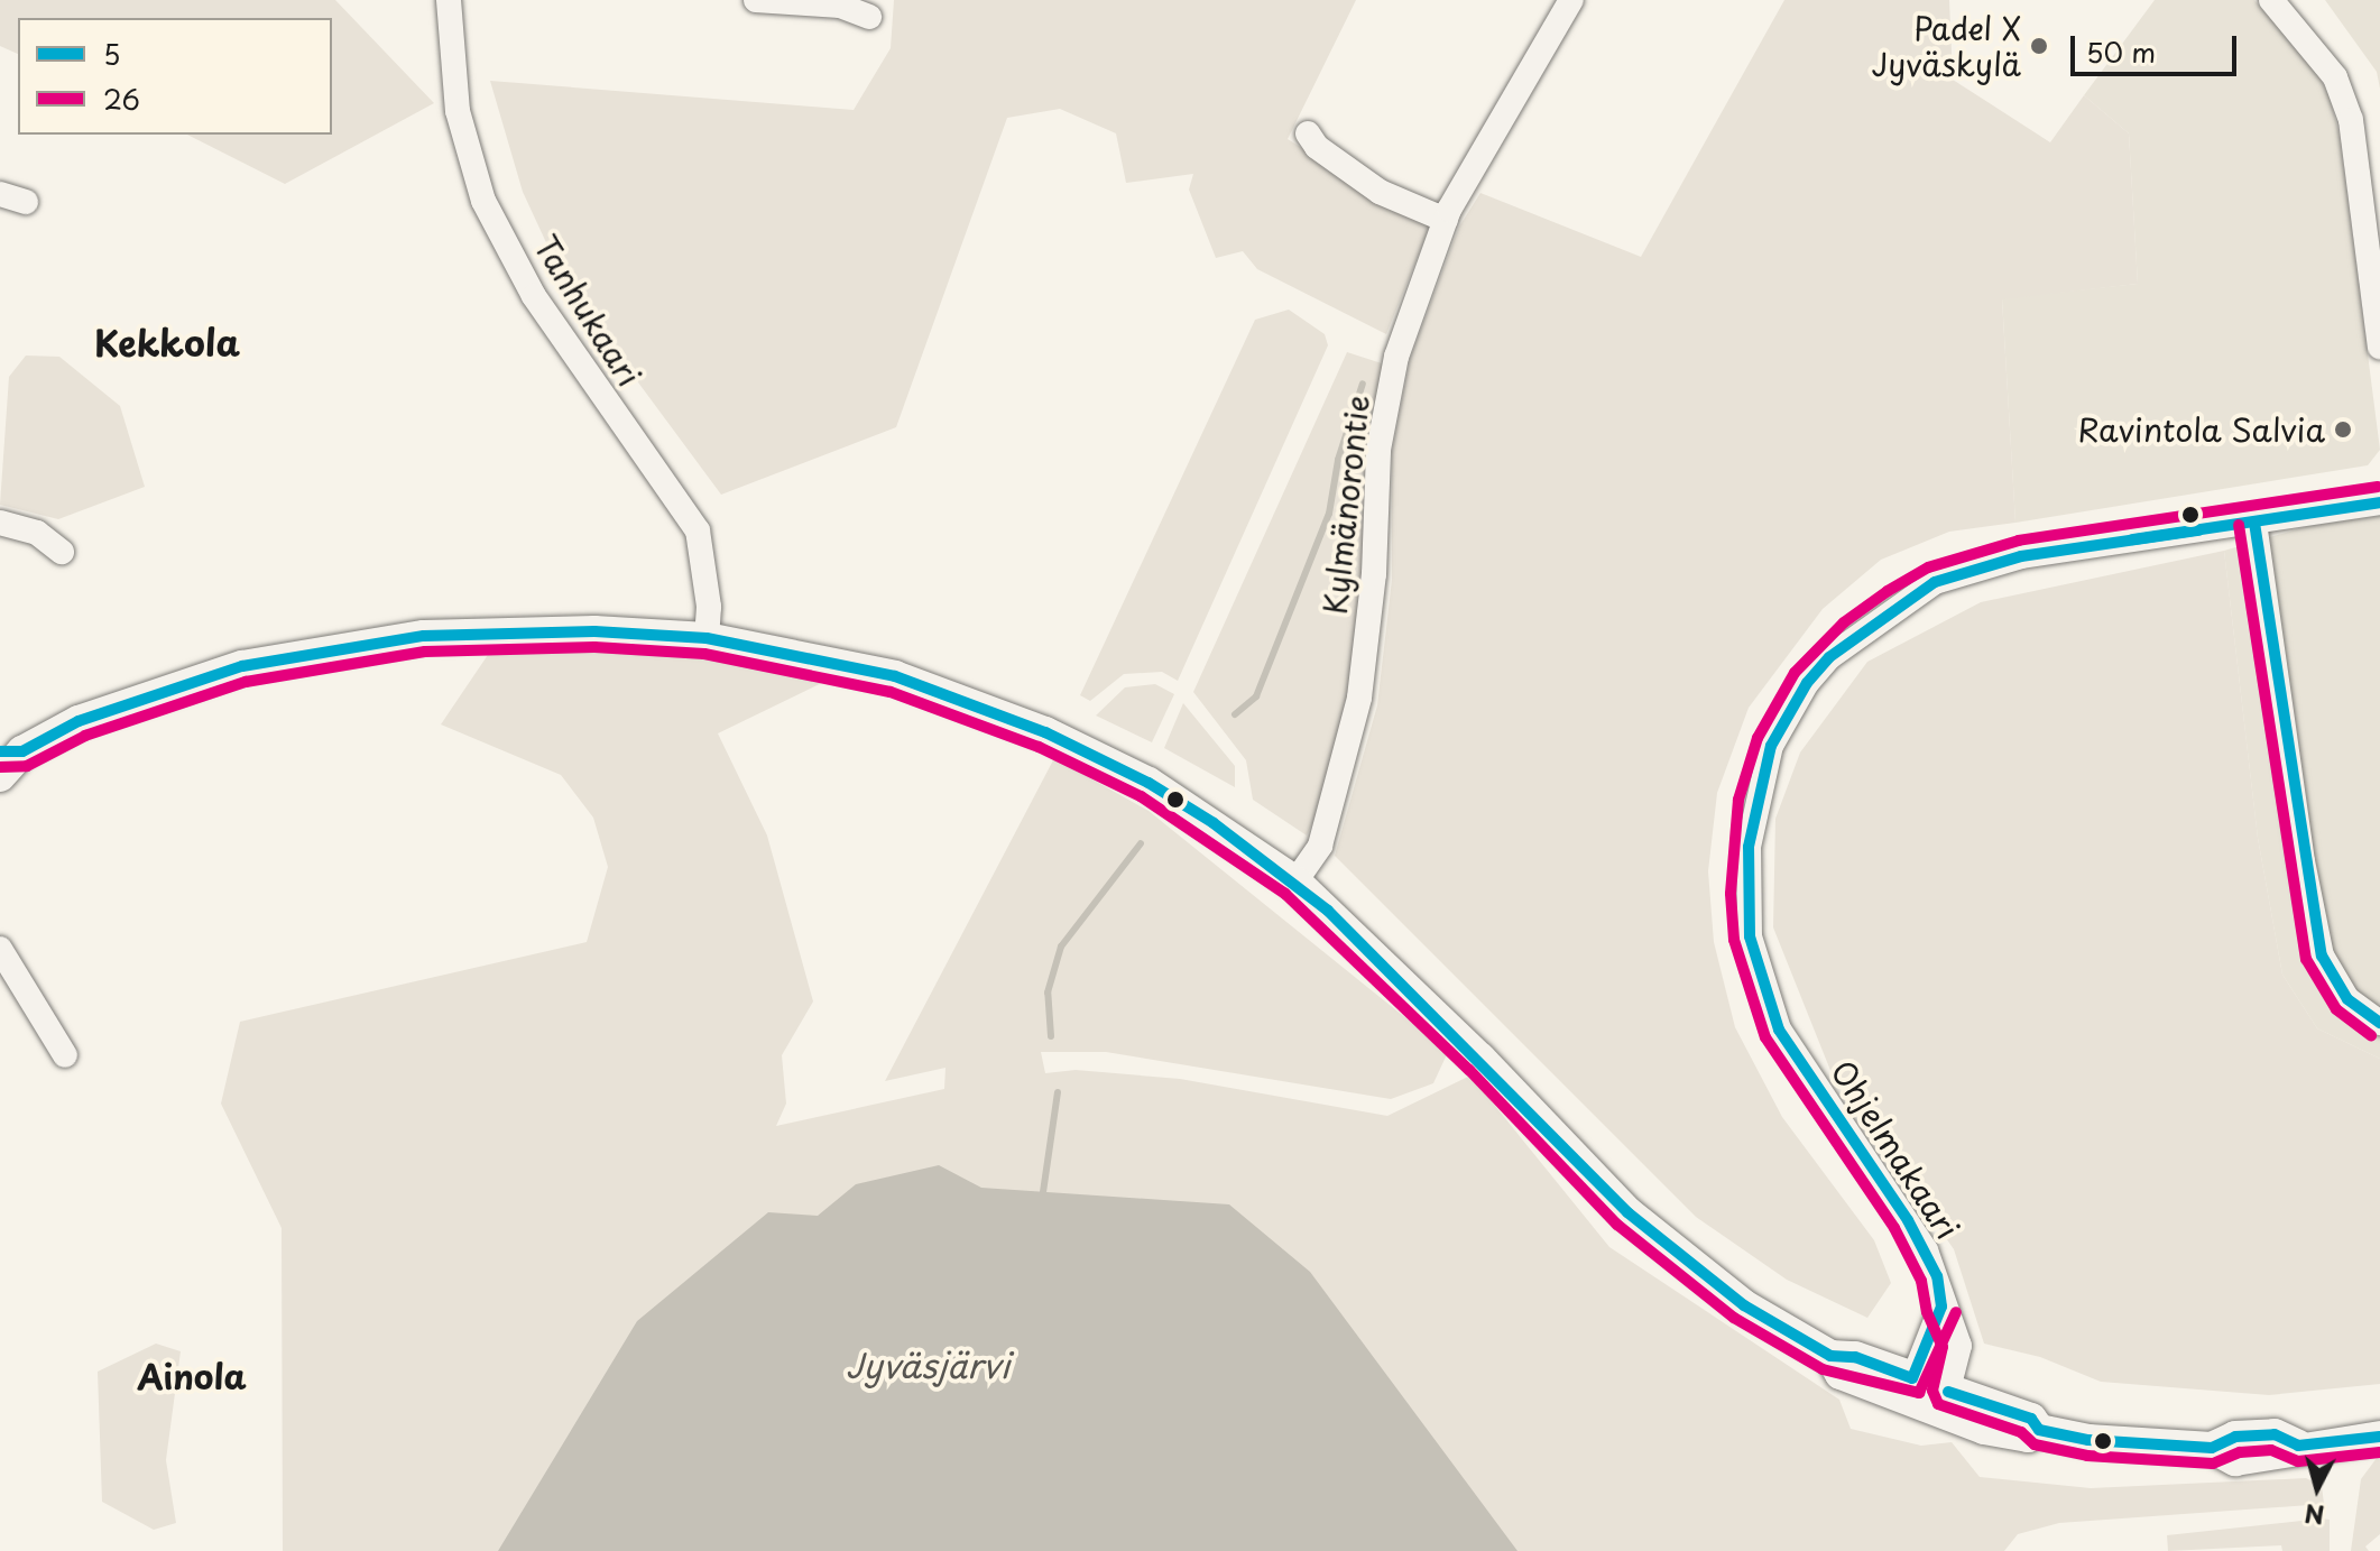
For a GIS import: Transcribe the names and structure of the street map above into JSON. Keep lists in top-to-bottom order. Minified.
{"streets":{"street":["Tanhukaari","Kylmänorontie","Ohjelmakaari"]},"districts":["Kekkola","Ainola"],"water":["Jyväsjärvi"],"places":["Padel X Jyväskylä","Ravintola Salvia"],"lines":["transit line 26","transit line 5"],"legend":["5","26"],"scale_bar":"50 m","north":"bottom"}
